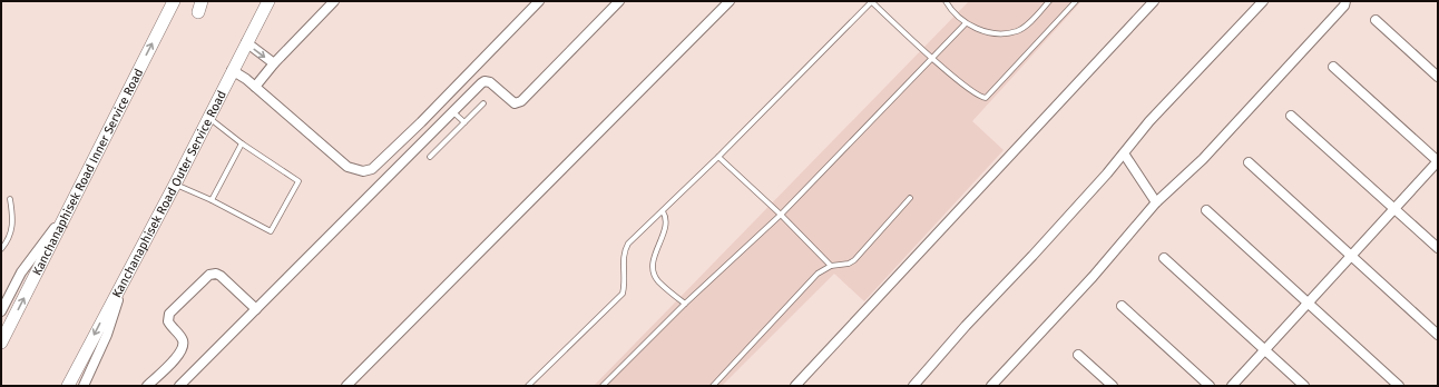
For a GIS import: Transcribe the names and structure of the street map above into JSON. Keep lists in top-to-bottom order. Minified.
{"streets":{"main road":["Kanchanaphisek Road Inner Service Road","Kanchanaphisek Road Outer Service Road"]},"one_way":["Kanchanaphisek Road Inner Service Road"]}
